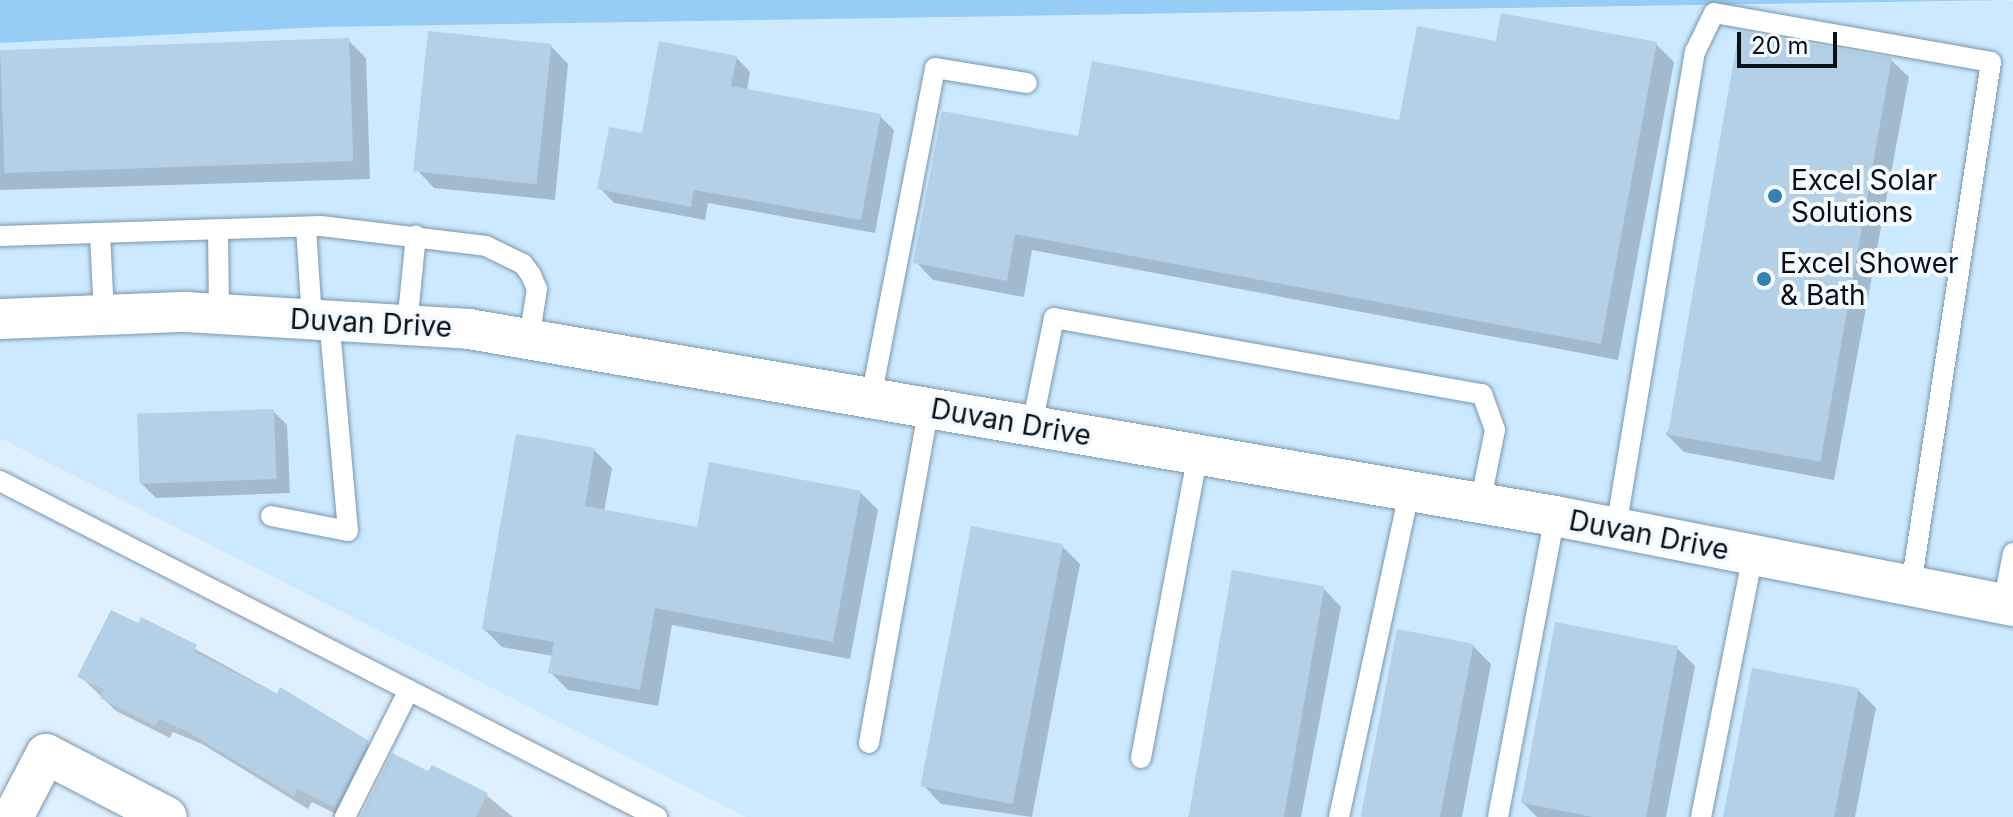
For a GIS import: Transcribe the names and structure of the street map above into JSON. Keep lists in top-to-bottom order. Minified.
{"streets":{"street":["Duvan Drive"]},"places":["Excel Solar Solutions","Excel Shower & Bath"],"scale_bar":"20 m"}
